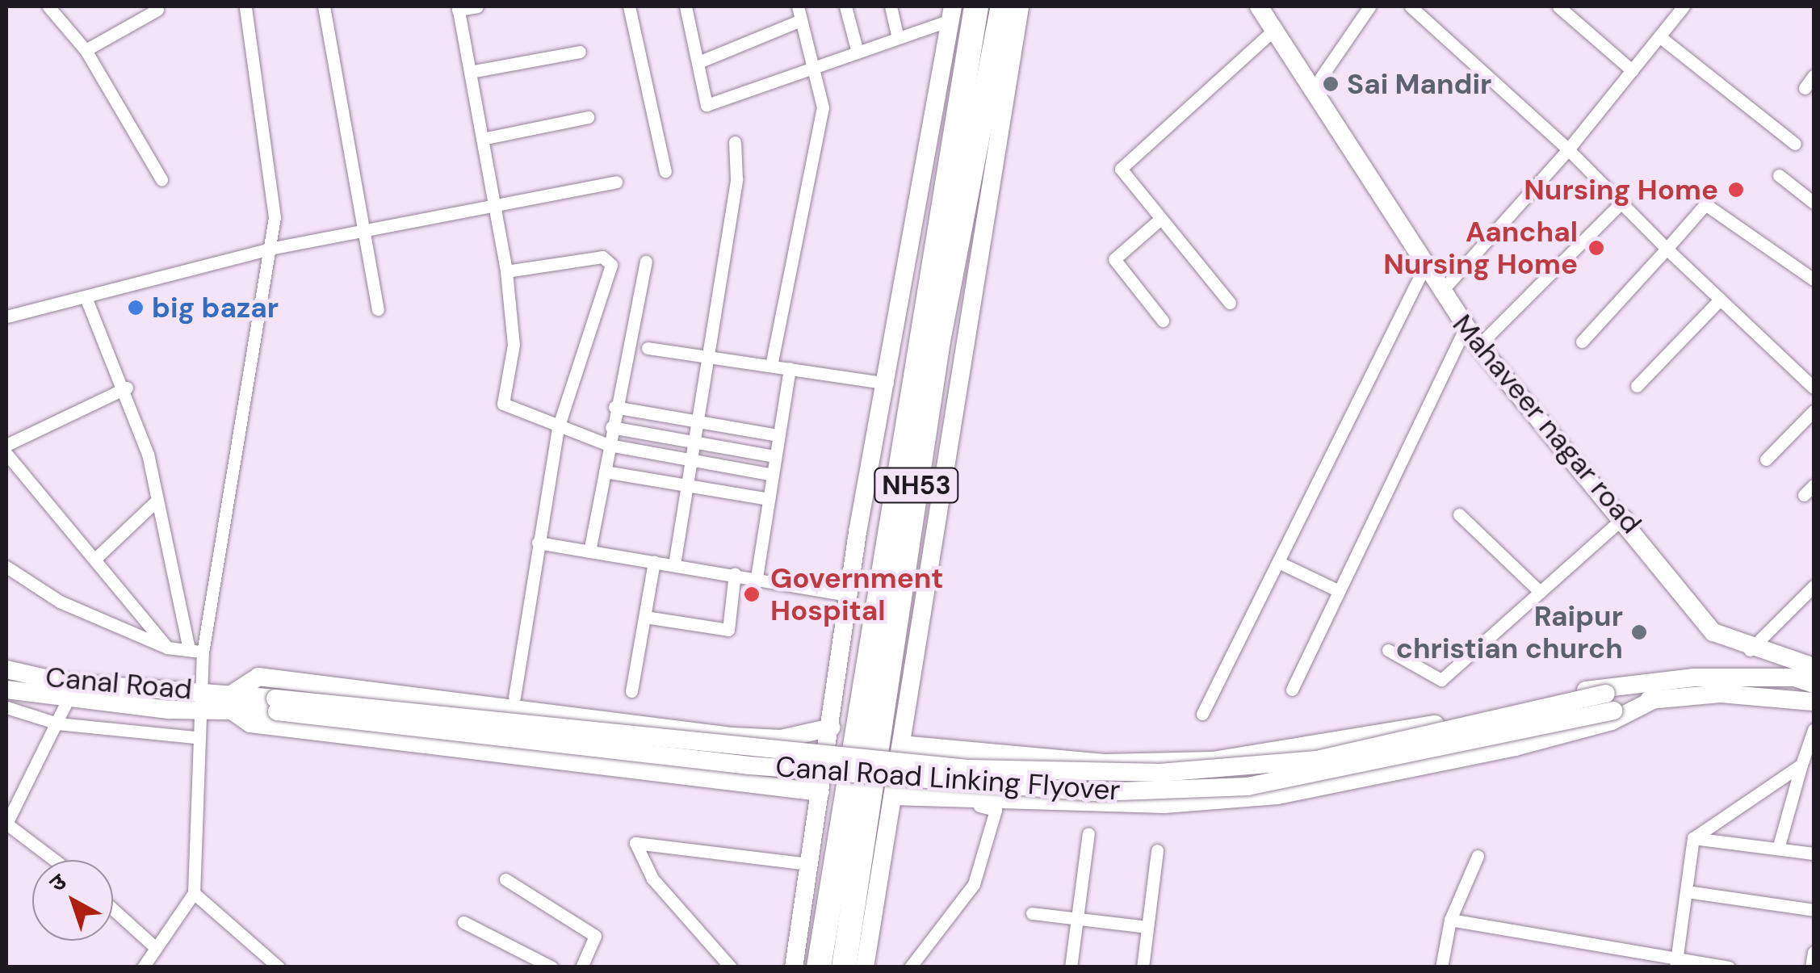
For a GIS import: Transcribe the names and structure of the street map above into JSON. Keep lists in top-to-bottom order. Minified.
{"streets":{"highway":["NH53"],"main road":["Mahaveer nagar road","Canal Road","Canal Road Linking Flyover"]},"crossings":[["Canal Road","Canal Road Linking Flyover"]],"places":["Sai Mandir","Nursing Home","Aanchal Nursing Home","big bazar","Government Hospital","Raipur christian church"],"north":"top left"}
